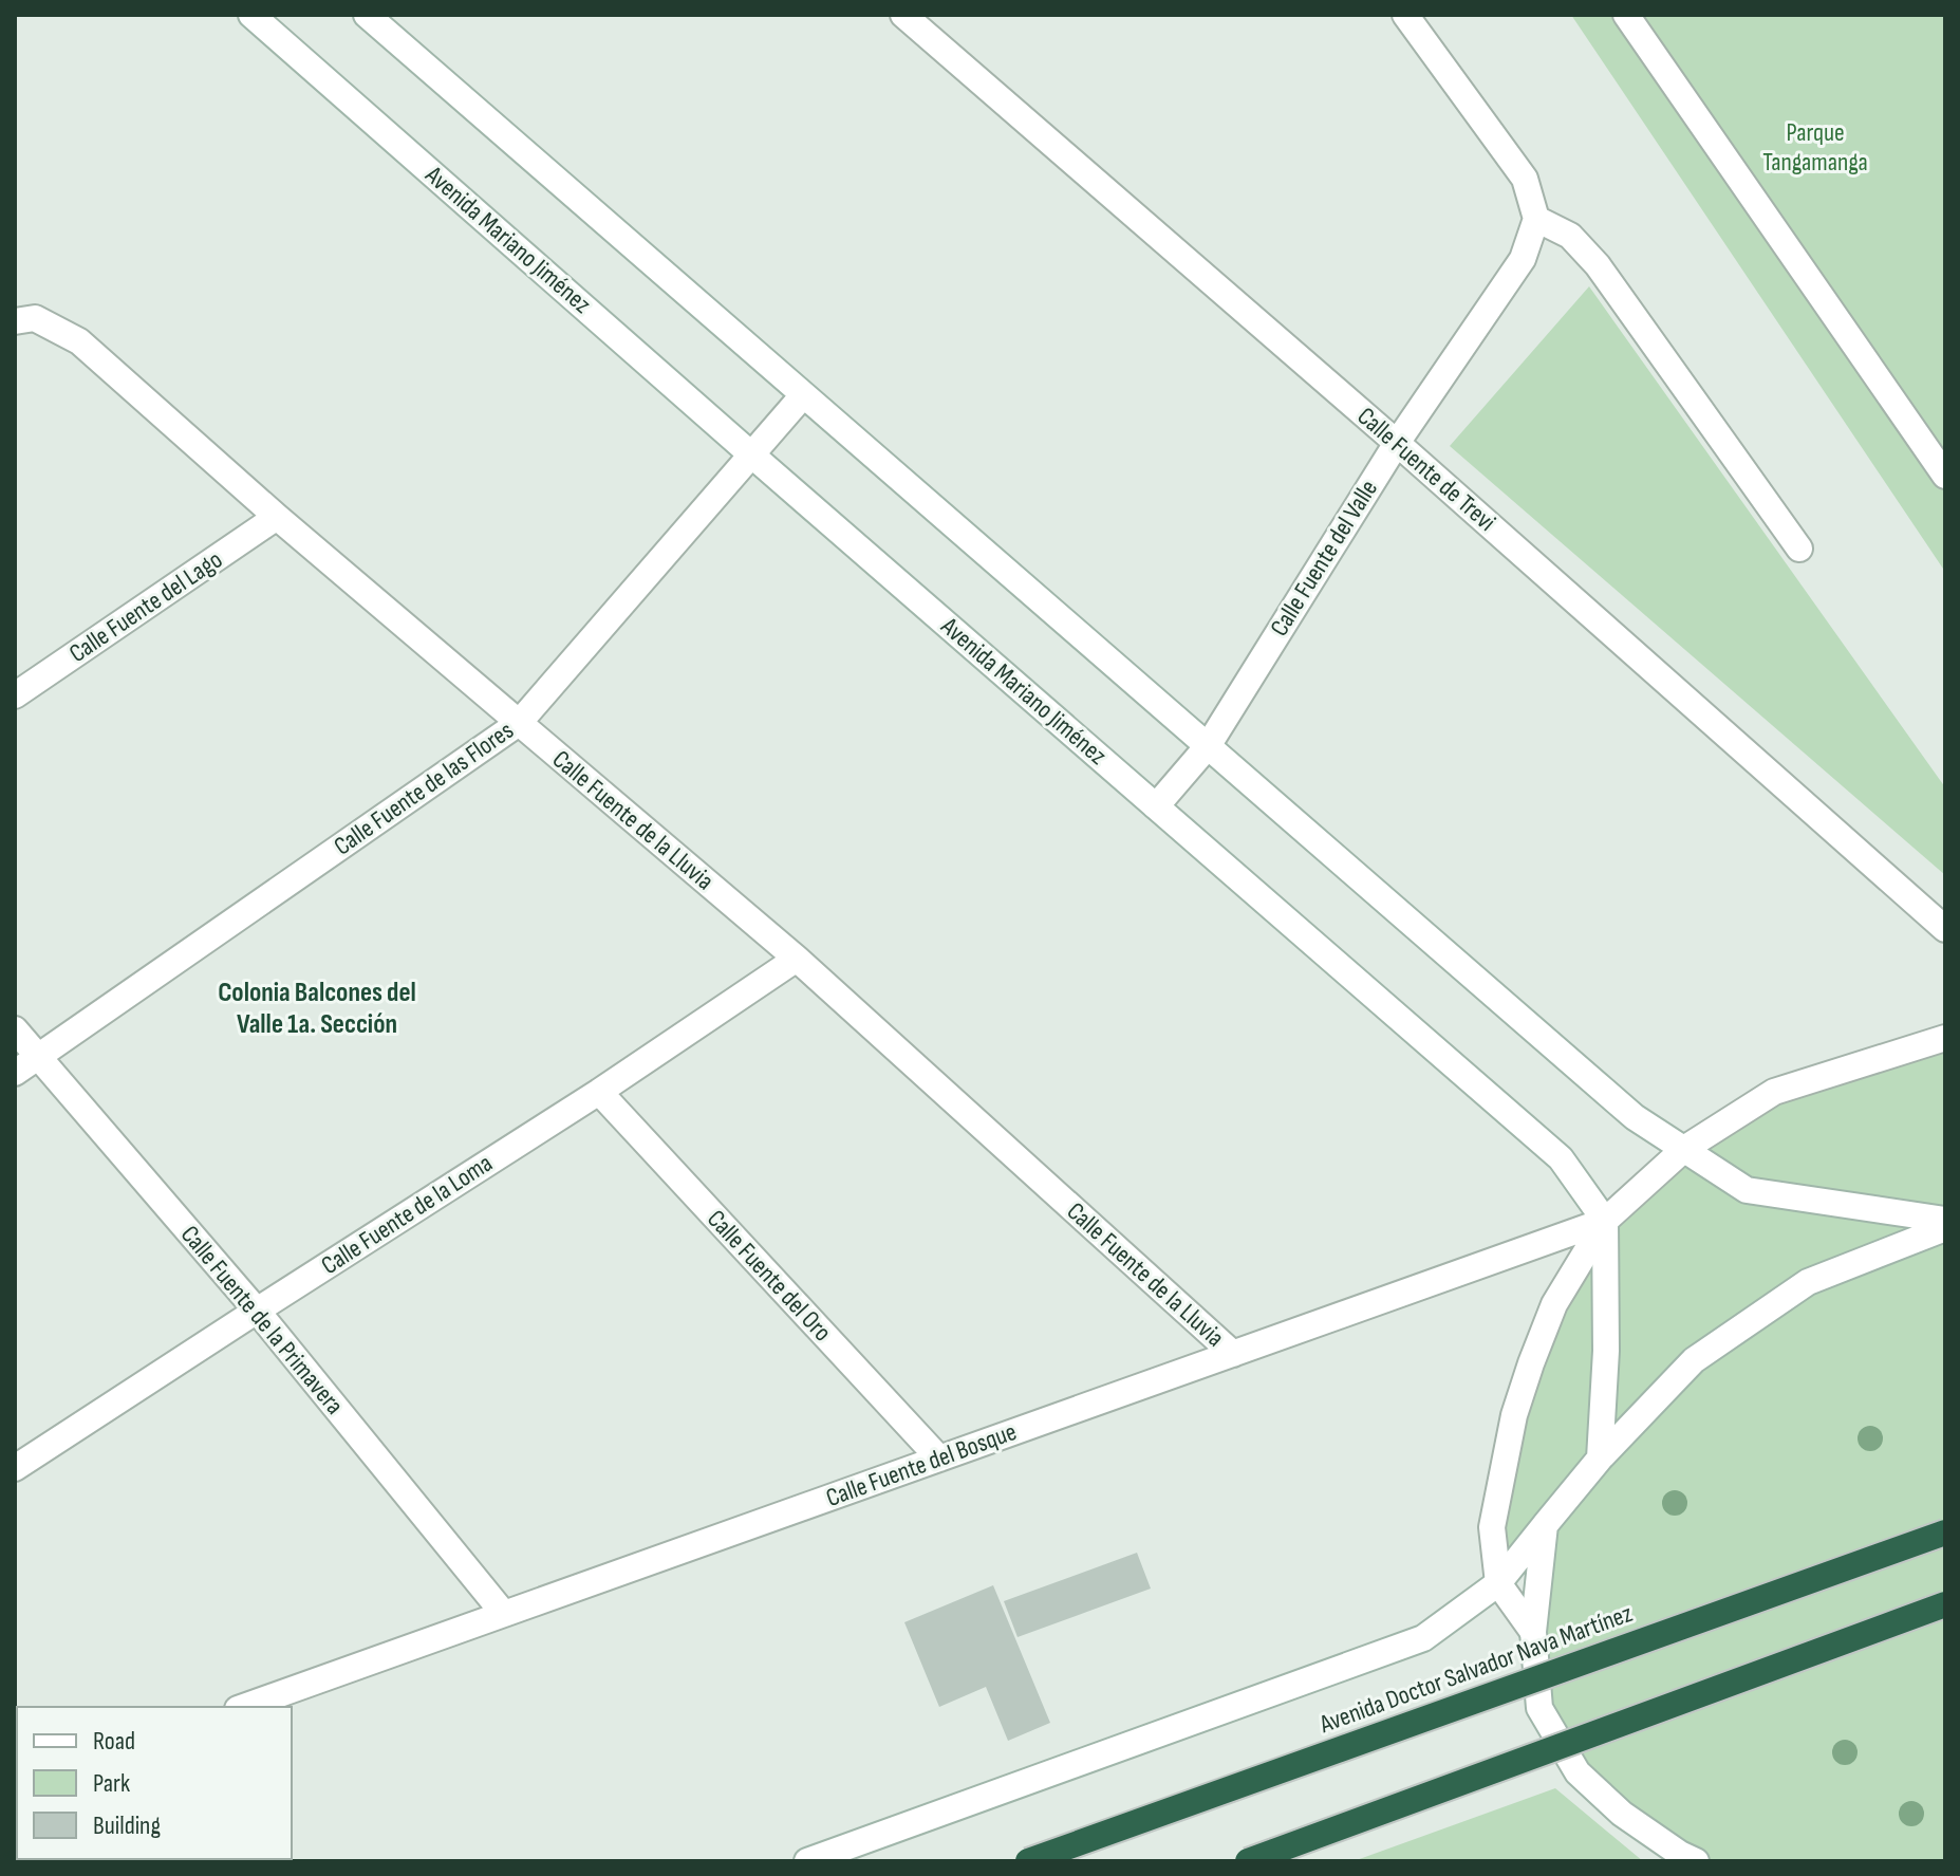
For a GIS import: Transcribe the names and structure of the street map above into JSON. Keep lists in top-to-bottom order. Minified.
{"streets":{"highway":["Avenida Doctor Salvador Nava Martínez"],"street":["Avenida Mariano Jiménez","Calle Fuente de Trevi","Calle Fuente del Valle","Calle Fuente del Lago","Calle Fuente de las Flores","Calle Fuente de la Lluvia","Calle Fuente de la Loma","Calle Fuente del Oro","Calle Fuente de la Primavera","Calle Fuente del Bosque"]},"crossings":[["Avenida Mariano Jiménez","Calle Fuente del Valle"],["Avenida Mariano Jiménez","Calle Fuente de las Flores"],["Avenida Mariano Jiménez","Calle Fuente del Bosque"],["Calle Fuente de Trevi","Calle Fuente del Valle"],["Calle Fuente del Lago","Calle Fuente de la Lluvia"],["Calle Fuente de las Flores","Calle Fuente de la Lluvia"],["Calle Fuente de las Flores","Calle Fuente de la Primavera"],["Calle Fuente de la Lluvia","Calle Fuente de la Loma"],["Calle Fuente de la Lluvia","Calle Fuente del Bosque"],["Calle Fuente de la Loma","Calle Fuente del Oro"],["Calle Fuente de la Loma","Calle Fuente de la Primavera"],["Calle Fuente del Oro","Calle Fuente del Bosque"],["Calle Fuente de la Primavera","Calle Fuente del Bosque"],["Calle Fuente del Bosque","Avenida Doctor Salvador Nava Martínez"]],"districts":["Colonia Balcones del Valle 1a. Sección"],"parks":["Parque Tangamanga"],"legend":["Road","Park","Building"]}
